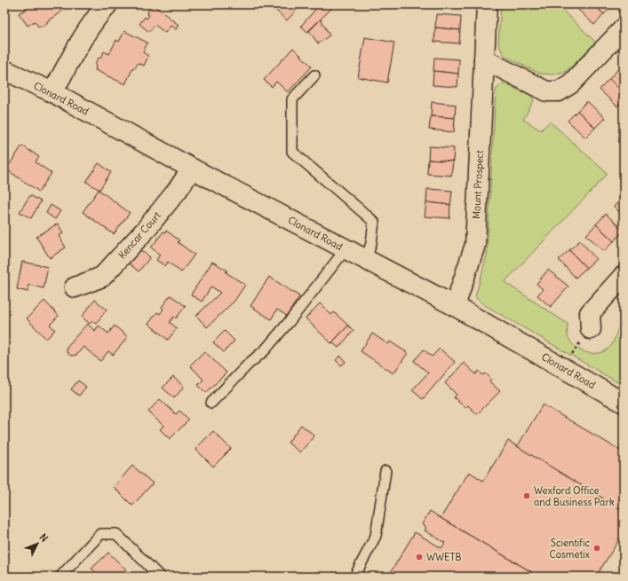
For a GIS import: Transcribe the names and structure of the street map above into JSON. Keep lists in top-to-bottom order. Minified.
{"streets":{"street":["Clonard Road","Mount Prospect","Kencar Court"]},"crossings":[["Clonard Road","Mount Prospect"],["Clonard Road","Kencar Court"]],"places":["Wexford Office and Business Park","Scientific Cosmetix","WWETB"],"north":"top right"}
